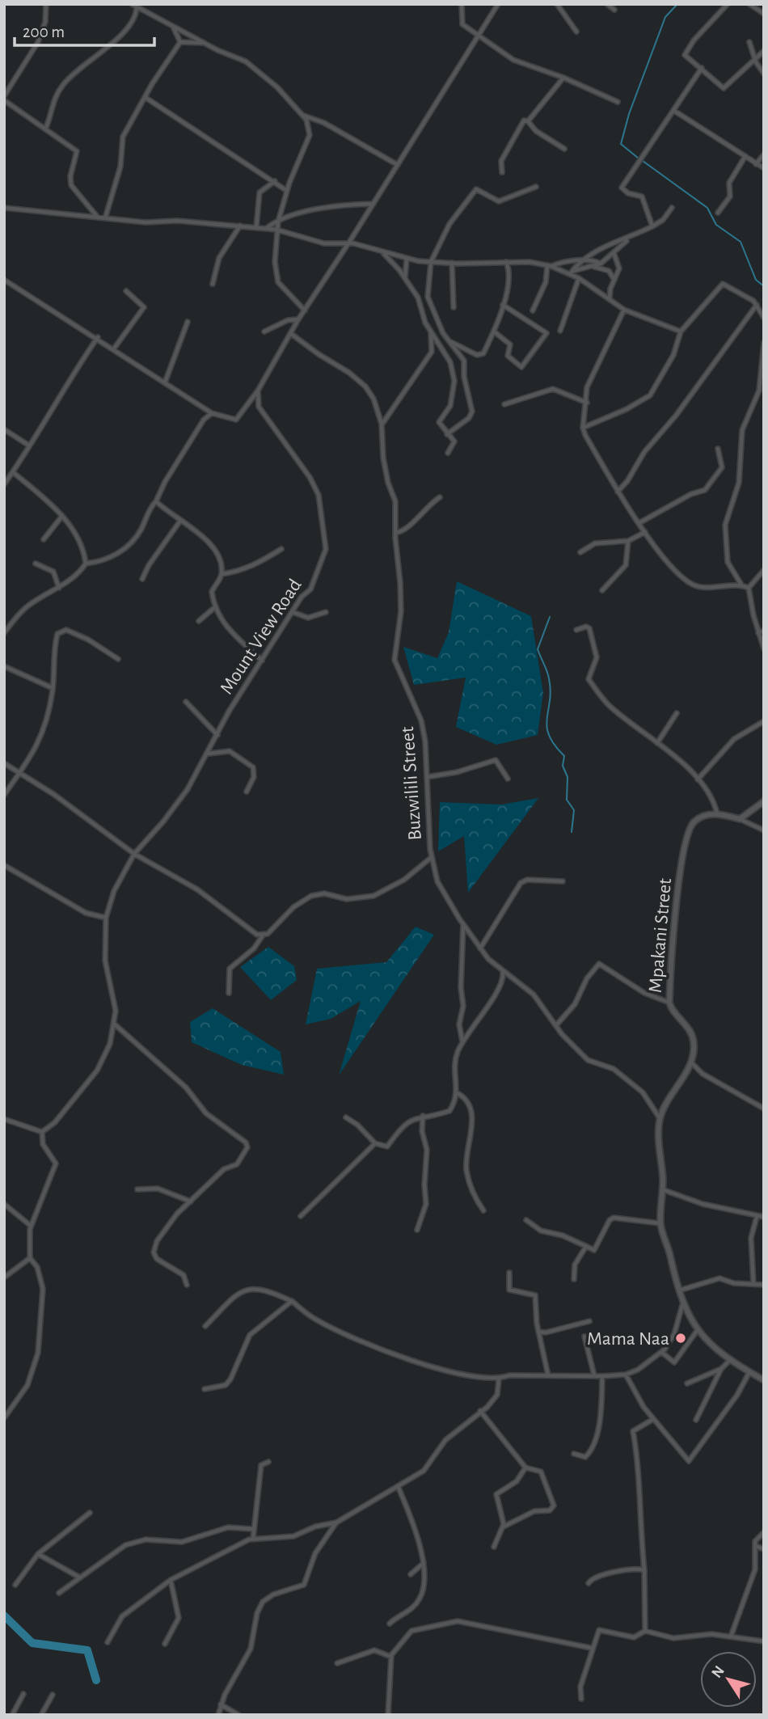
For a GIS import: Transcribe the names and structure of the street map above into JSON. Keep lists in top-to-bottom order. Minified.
{"streets":{"street":["Mount View Road","Buzwilili Street","Mpakani Street"]},"places":["Mama Naa"],"scale_bar":"200 m","north":"top left"}
